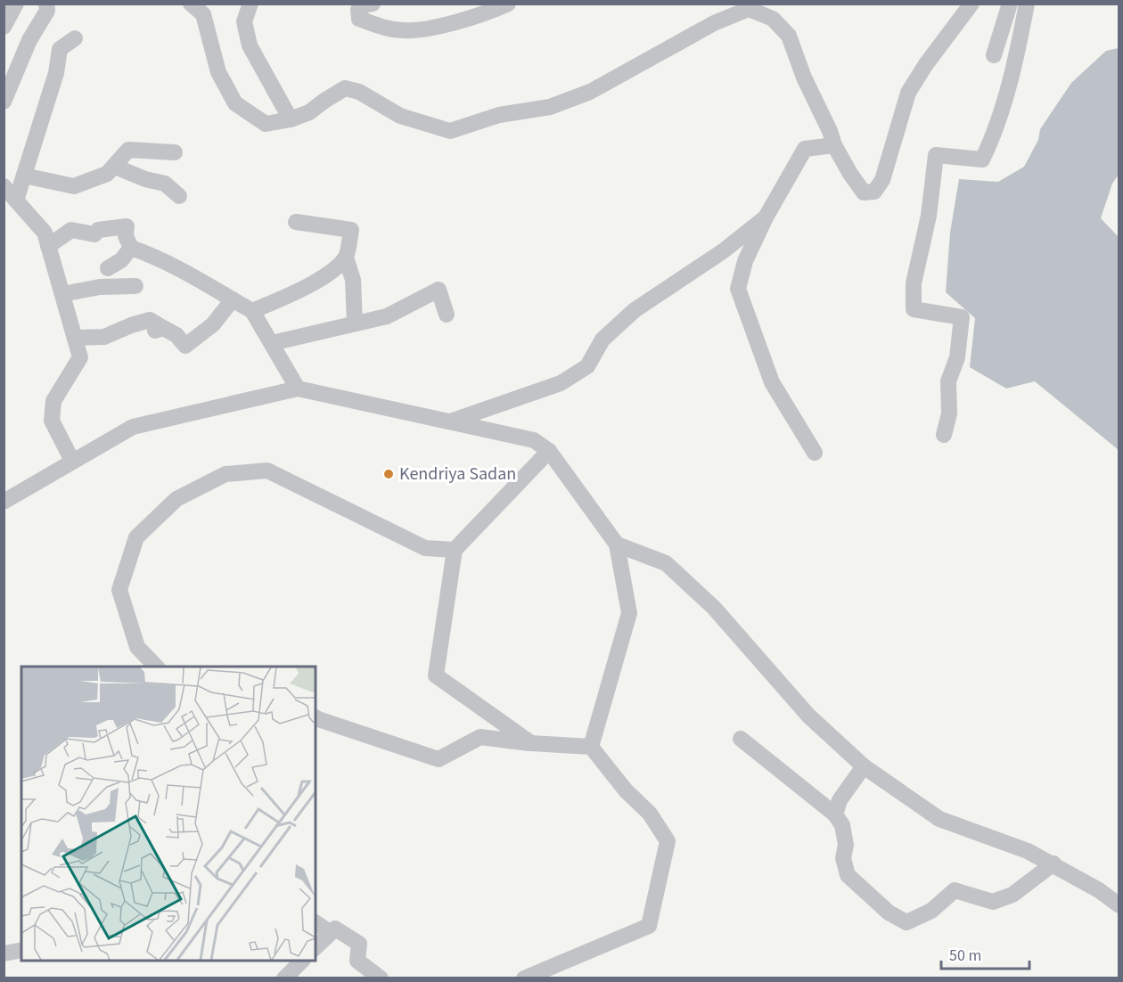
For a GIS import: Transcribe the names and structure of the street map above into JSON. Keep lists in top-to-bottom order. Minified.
{"places":["Kendriya Sadan"],"scale_bar":"50 m"}
